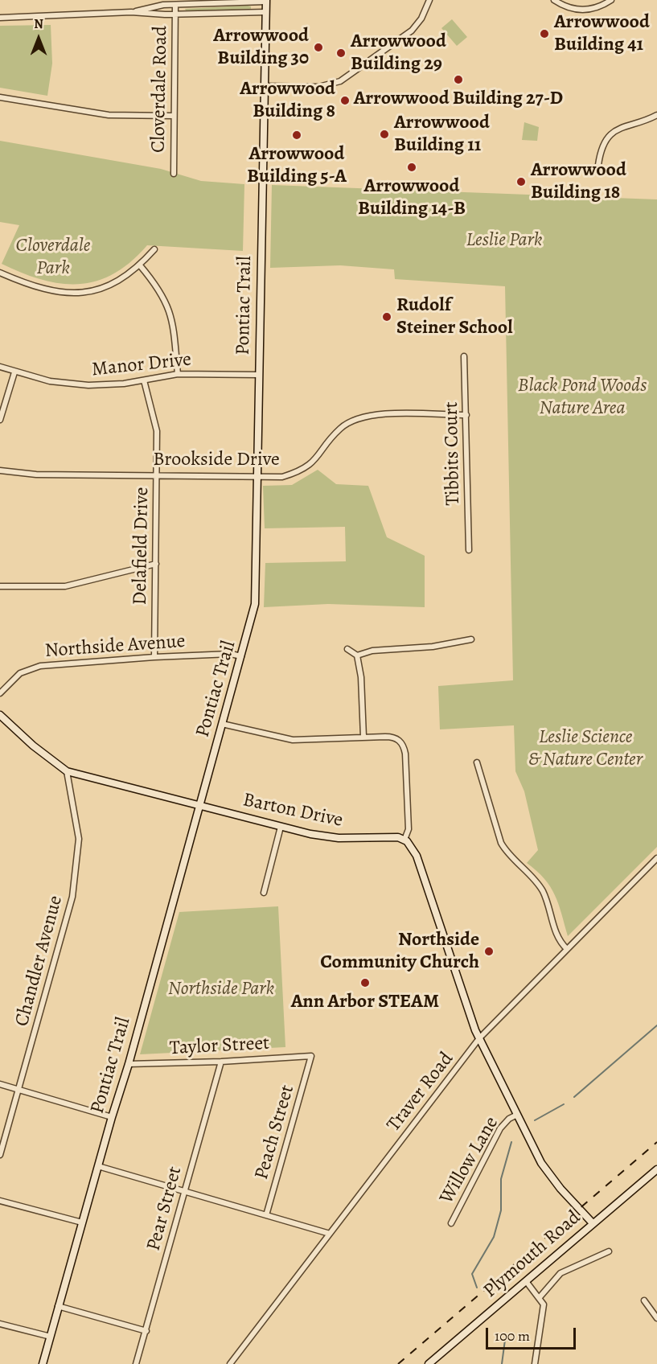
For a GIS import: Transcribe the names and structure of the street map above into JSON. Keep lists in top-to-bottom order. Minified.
{"streets":{"main road":["Pontiac Trail","Barton Drive","Plymouth Road"],"street":["Cloverdale Road","Manor Drive","Tibbits Court","Brookside Drive","Delafield Drive","Northside Avenue","Chandler Avenue","Taylor Street","Traver Road","Peach Street","Willow Lane","Pear Street"]},"crossings":[["Pontiac Trail","Manor Drive"],["Pontiac Trail","Brookside Drive"],["Pontiac Trail","Northside Avenue"],["Pontiac Trail","Barton Drive"],["Pontiac Trail","Taylor Street"],["Manor Drive","Delafield Drive"],["Tibbits Court","Brookside Drive"],["Brookside Drive","Delafield Drive"],["Delafield Drive","Northside Avenue"],["Barton Drive","Chandler Avenue"],["Taylor Street","Peach Street"],["Taylor Street","Pear Street"]],"parks":["Leslie Park","Cloverdale Park","Black Pond Woods Nature Area","Leslie Science & Nature Center","Northside Park"],"places":["Arrowwood Building 41","Arrowwood Building 30","Arrowwood Building 29","Arrowwood Building 27-D","Arrowwood Building 8","Arrowwood Building 11","Arrowwood Building 5-A","Arrowwood Building 14-B","Arrowwood Building 18","Rudolf Steiner School","Northside Community Church","Ann Arbor STEAM"],"scale_bar":"100 m","north":"top"}
